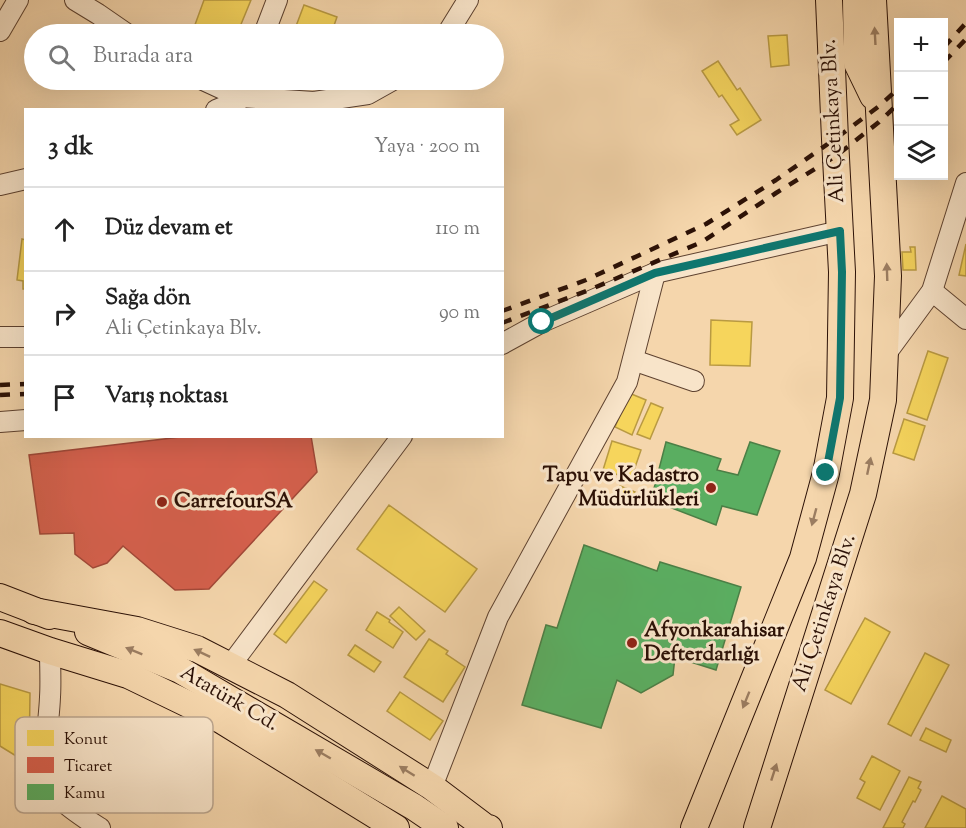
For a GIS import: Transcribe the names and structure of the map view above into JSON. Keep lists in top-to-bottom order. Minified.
{"streets":{"main road":["Ali Çetinkaya Blv.","Atatürk Cd."]},"places":["Tapu ve Kadastro Müdürlükleri","CarrefourSA","Afyonkarahisar Defterdarlığı"],"legend":["Konut","Ticaret","Kamu"],"page":{"map_buttons":["+","−"],"search":"Burada ara","heading":["3 dk","Yaya · 200 m"],"list":[["Düz devam et","110 m"],["Sağa dön","Ali Çetinkaya Blv.","90 m"],"Varış noktası"]}}
